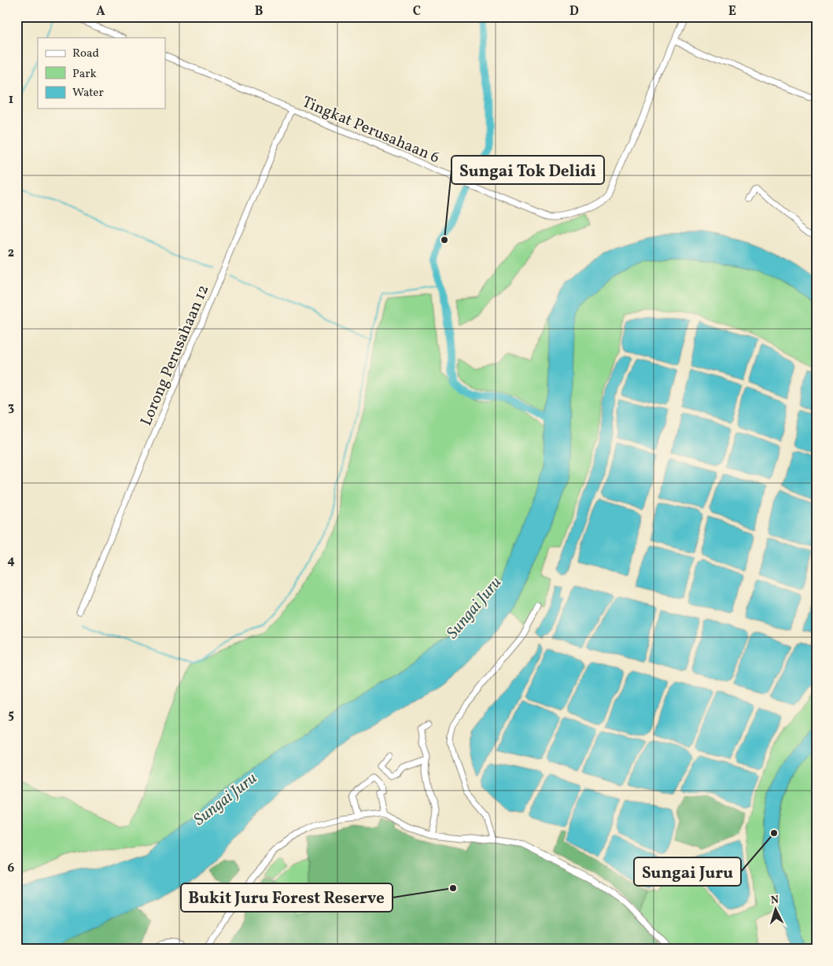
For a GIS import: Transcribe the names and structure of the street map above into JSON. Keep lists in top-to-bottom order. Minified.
{"streets":{"street":["Tingkat Perusahaan 6","Lorong Perusahaan 12"]},"crossings":[["Tingkat Perusahaan 6","Lorong Perusahaan 12"]],"water":["Sungai Juru"],"places":["Sungai Tok Delidi","Sungai Juru","Bukit Juru Forest Reserve"],"legend":["Road","Park","Water"],"north":"top","grid":{"columns":["A","B","C","D","E"],"rows":["1","2","3","4","5","6"]}}
